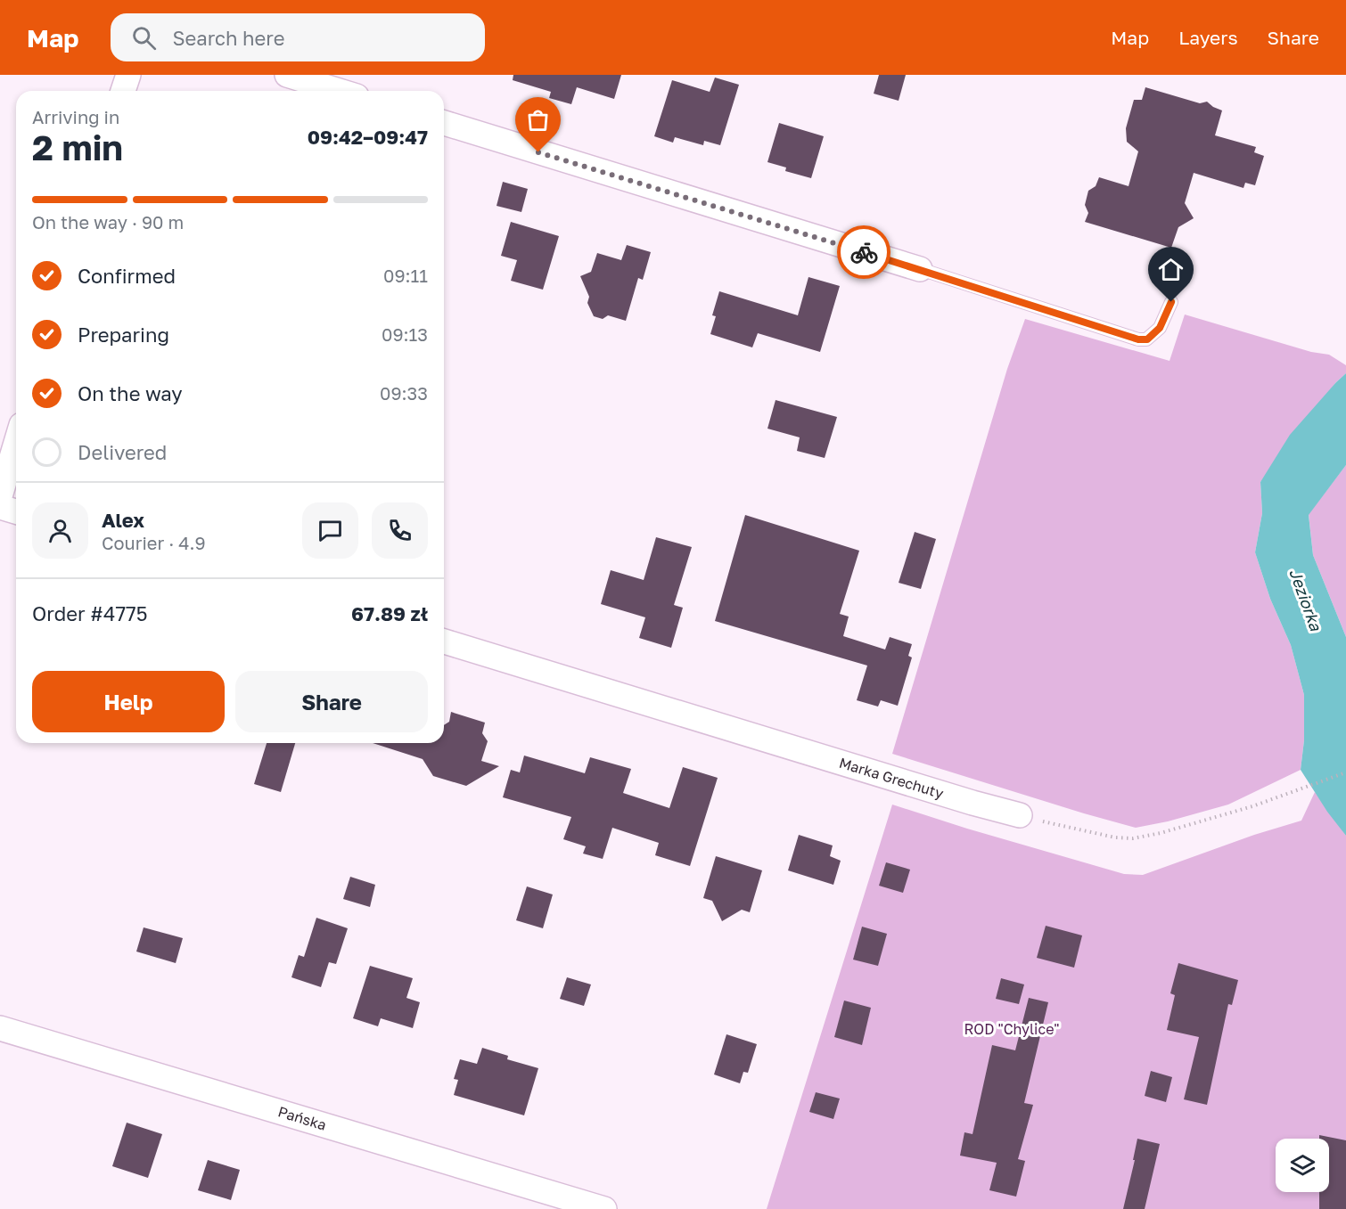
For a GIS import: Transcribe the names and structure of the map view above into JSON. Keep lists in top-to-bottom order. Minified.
{"streets":{"street":["Marka Grechuty","Pańska"]},"water":["Jeziorka"],"parks":["ROD \"Chylice\""],"page":{"header":"Map","search":"Search here","nav":["Map","Layers","Share"],"heading":["2 min","Arriving in","09:42–09:47"],"panel":["Alex","Courier · 4.9","Order #4775","67.89 zł"],"bar":"On the way · 90 m","list":[["Confirmed","09:11"],["Preparing","09:13"],["On the way","09:33"],"Delivered"],"buttons":["Help","Share"]}}
